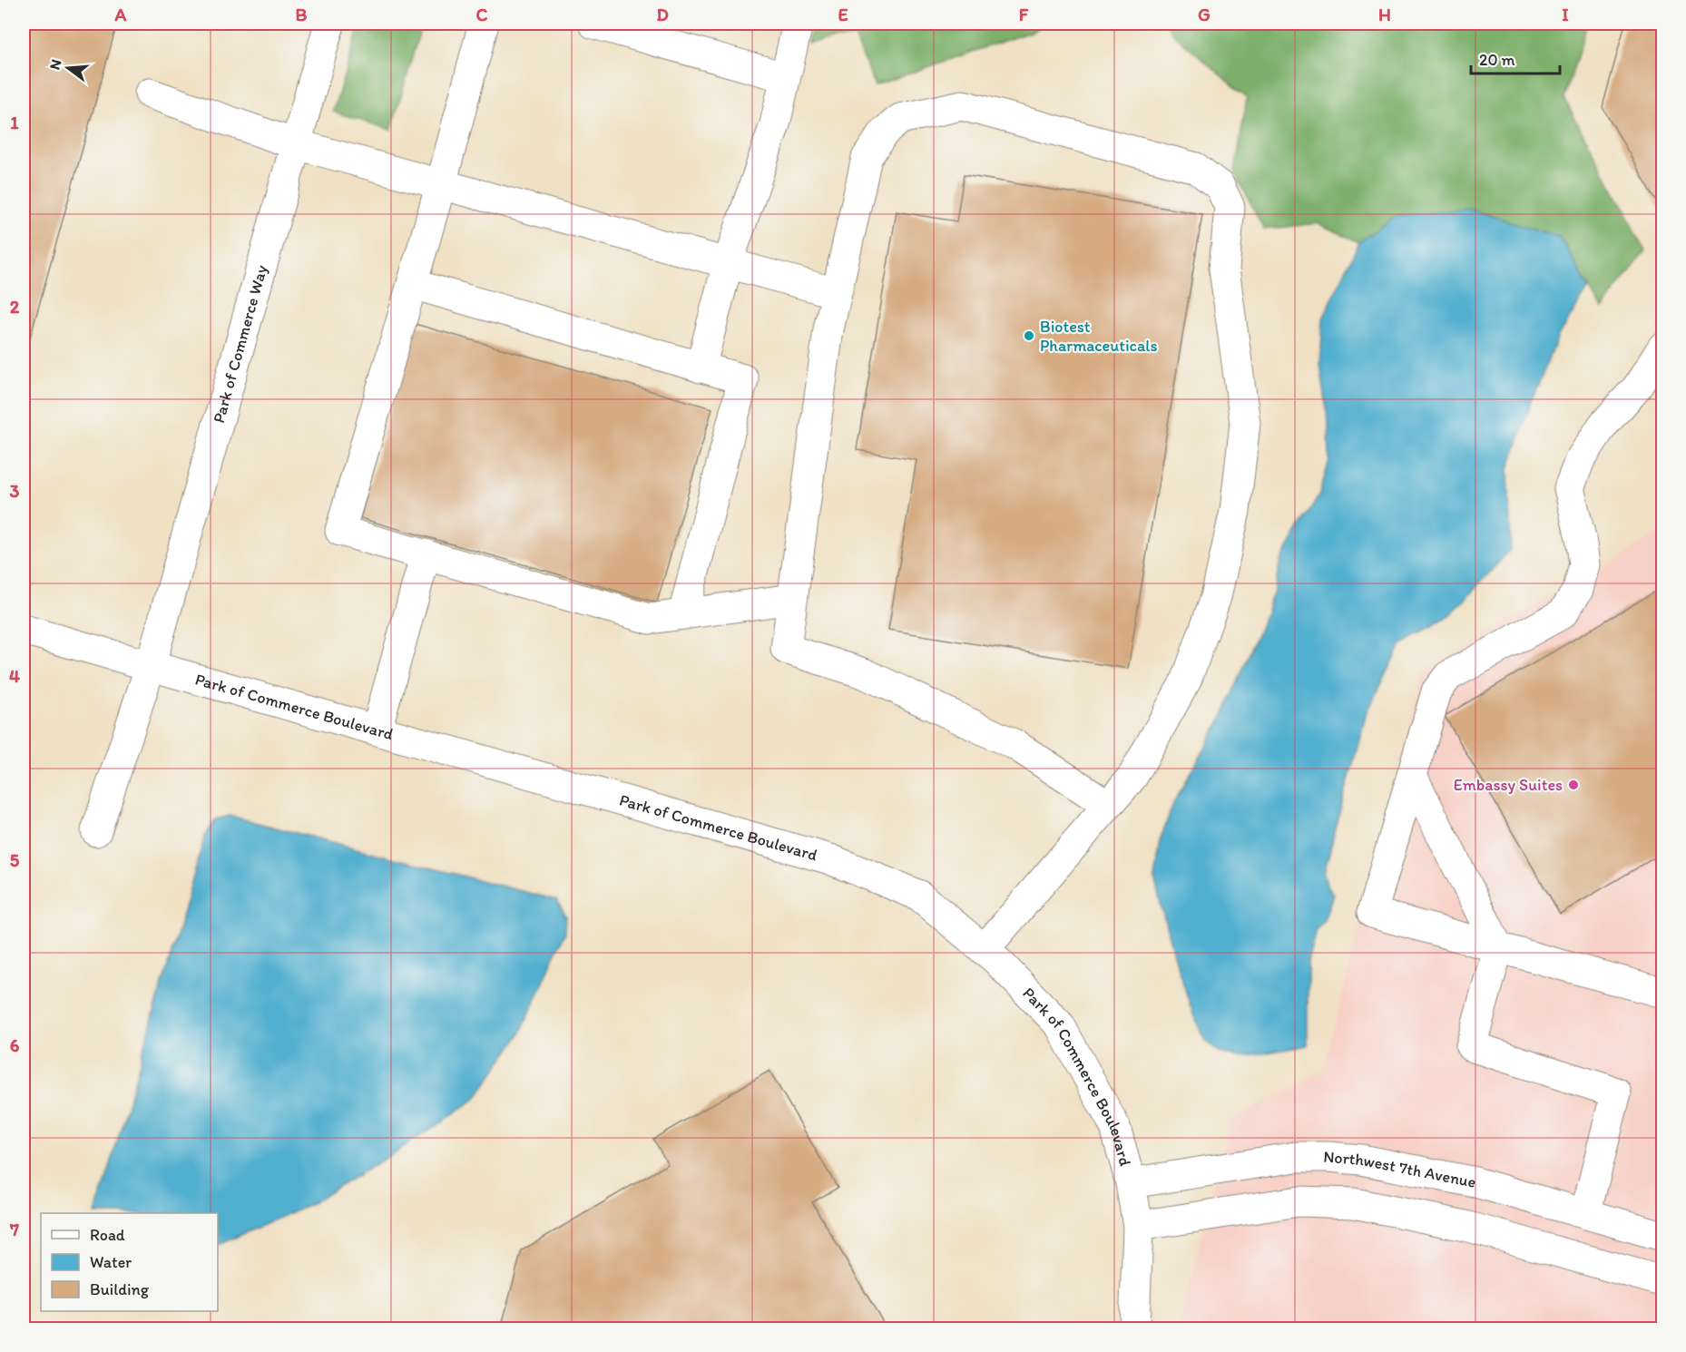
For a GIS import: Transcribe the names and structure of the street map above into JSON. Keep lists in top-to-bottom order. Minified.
{"streets":{"street":["Park of Commerce Way","Park of Commerce Boulevard","Northwest 7th Avenue"]},"crossings":[["Park of Commerce Way","Park of Commerce Boulevard"],["Park of Commerce Boulevard","Northwest 7th Avenue"]],"places":["Biotest Pharmaceuticals","Embassy Suites"],"legend":["Road","Water","Building"],"scale_bar":"20 m","north":"left","grid":{"columns":["A","B","C","D","E","F","G","H","I"],"rows":["1","2","3","4","5","6","7"]}}
